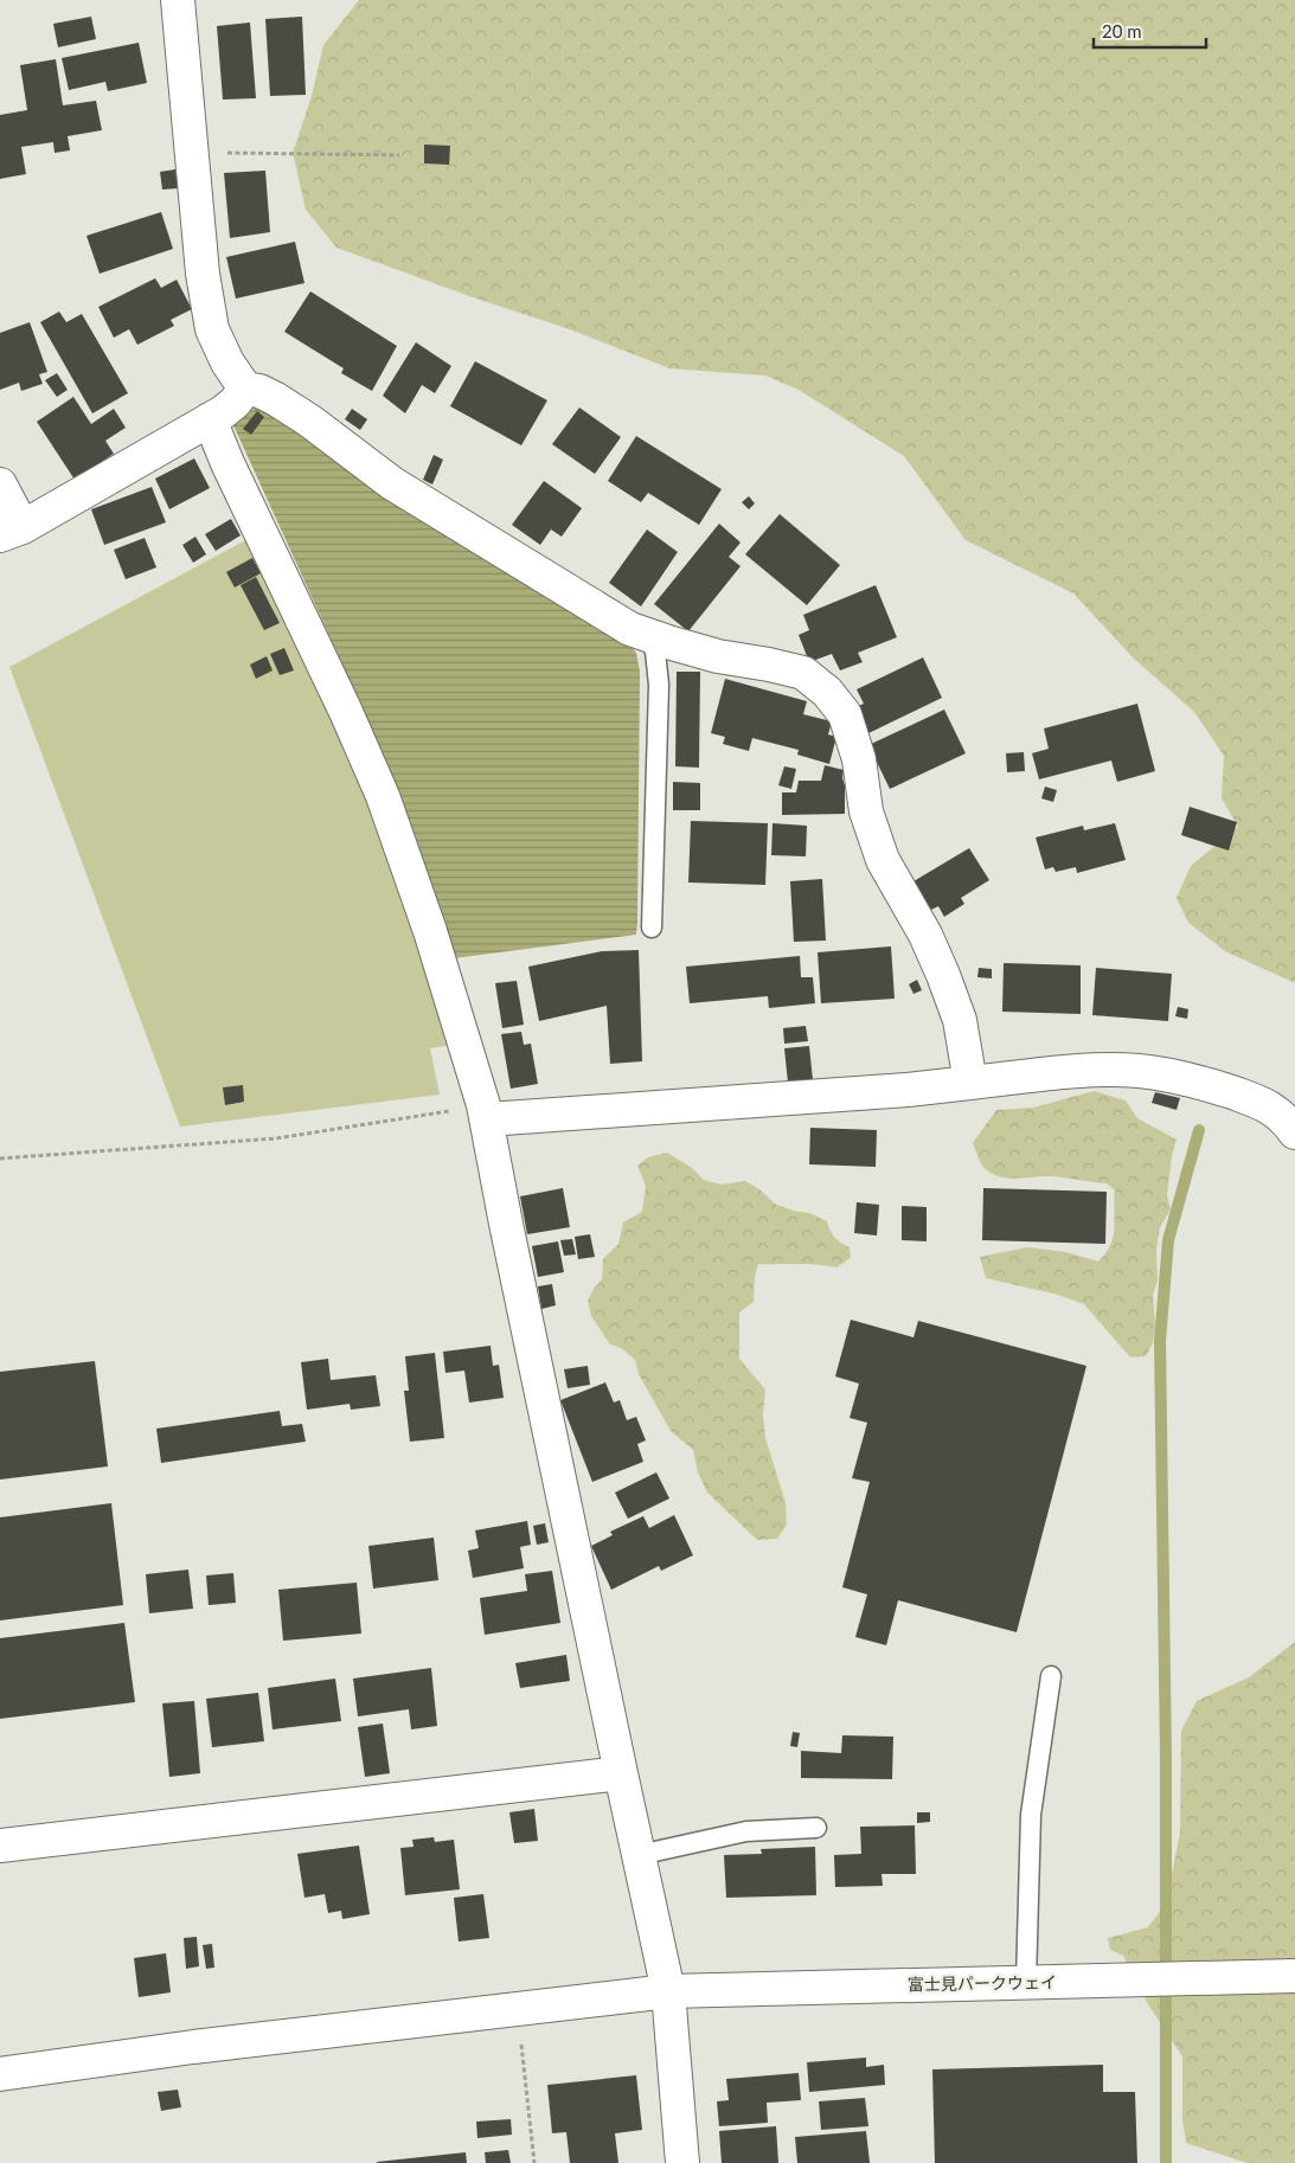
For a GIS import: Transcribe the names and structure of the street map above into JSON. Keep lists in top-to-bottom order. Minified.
{"streets":{"street":["富士見パークウェイ"]},"scale_bar":"20 m"}
